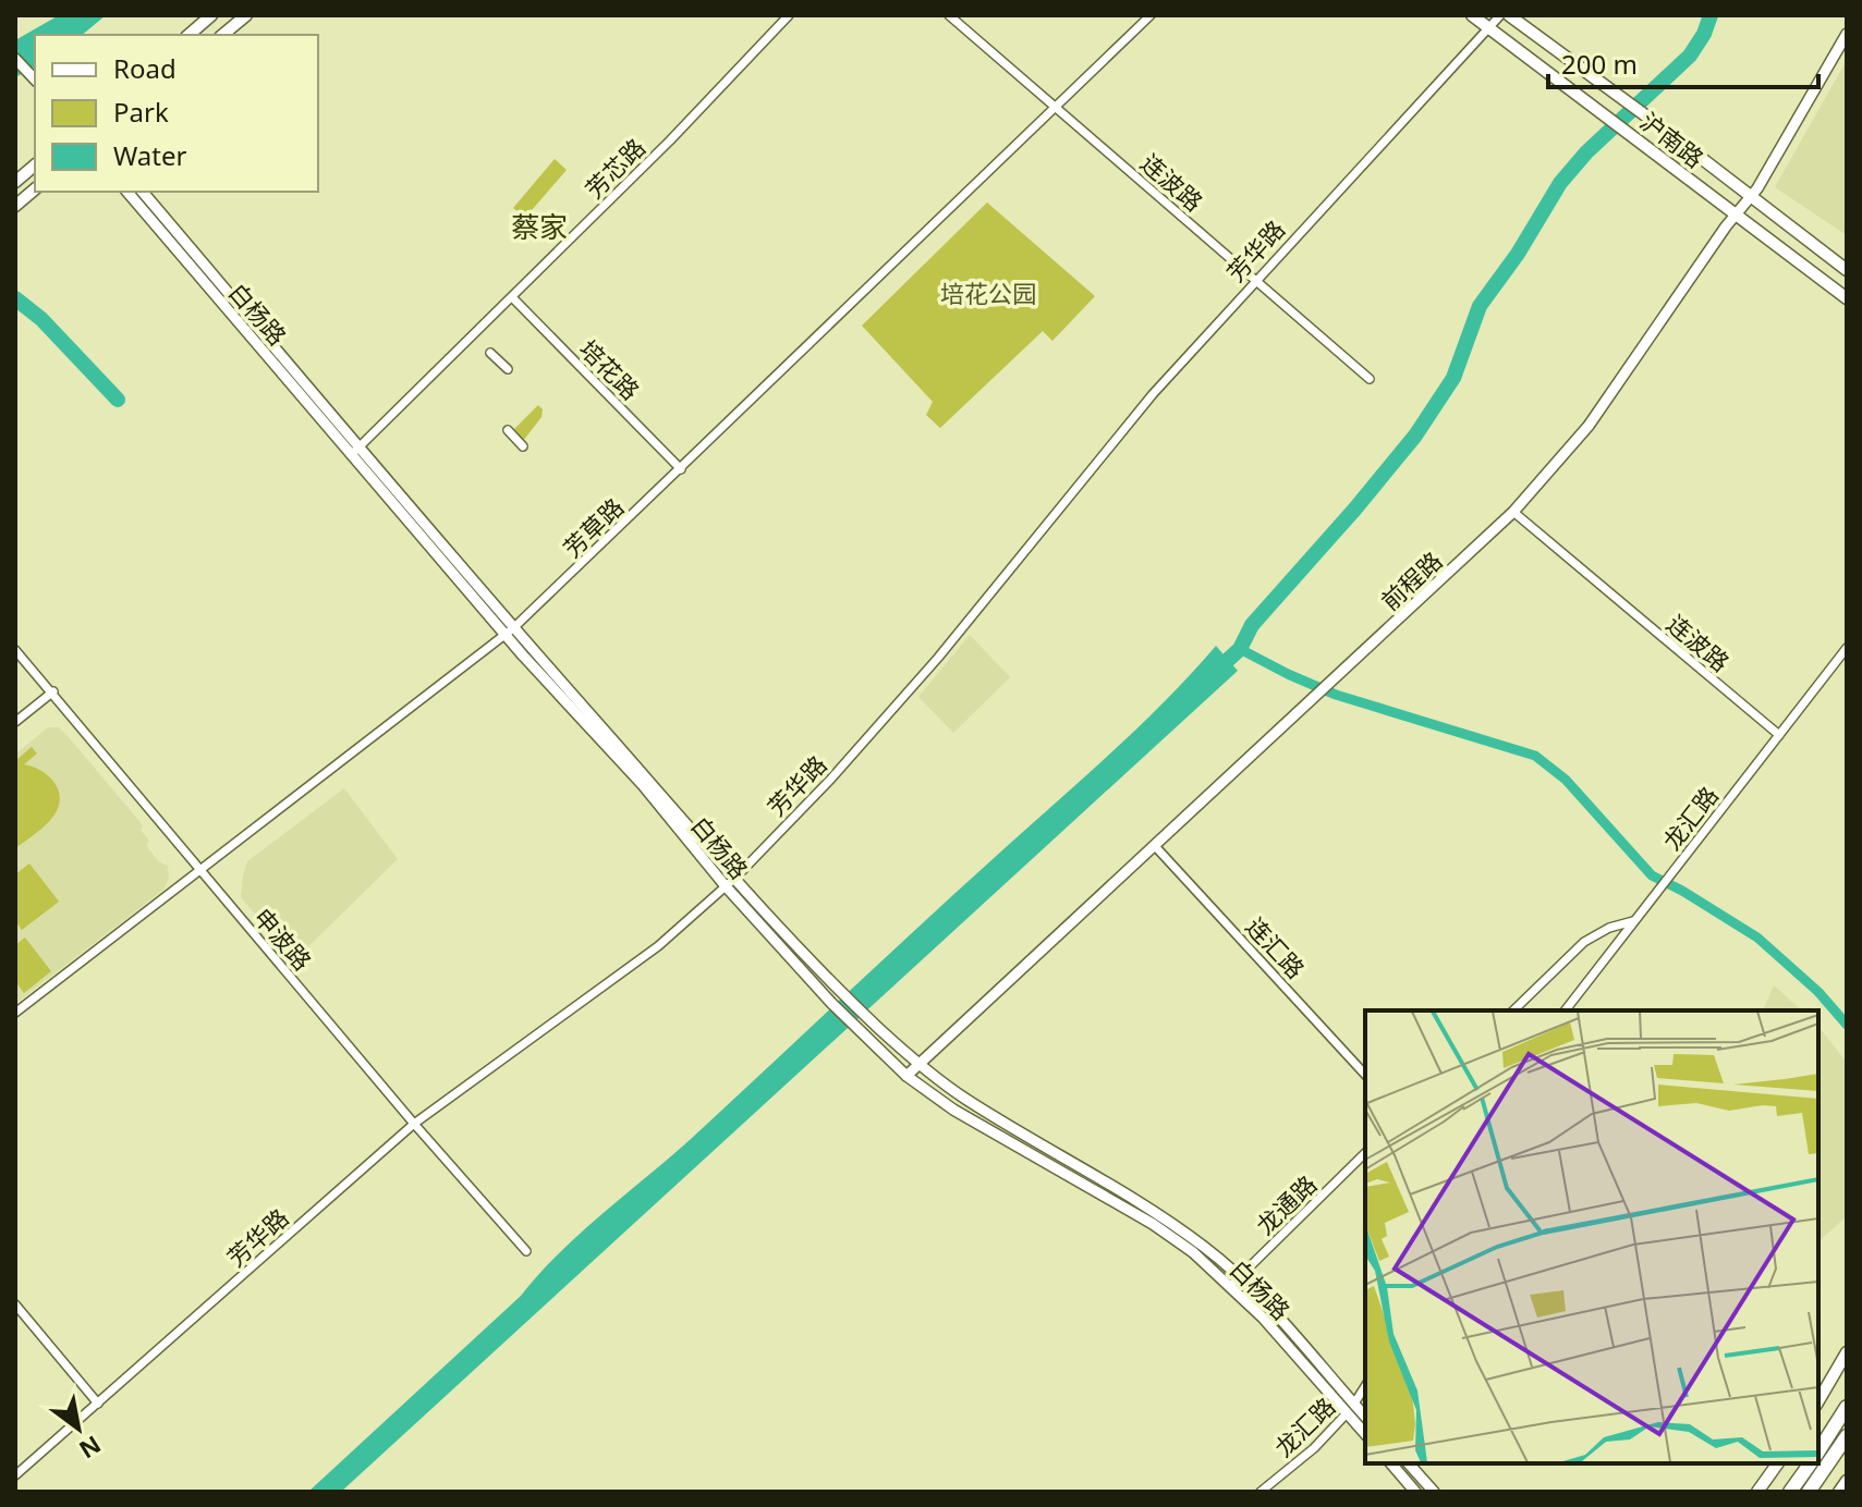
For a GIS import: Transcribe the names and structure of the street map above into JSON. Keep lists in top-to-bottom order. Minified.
{"streets":{"main road":["沪南路","白杨路","前程路"],"street":["芳芯路","连波路","芳华路","培花路","芳草路","龙汇路","申波路","连汇路","龙通路"]},"crossings":[["沪南路","芳华路"],["沪南路","前程路"],["芳芯路","白杨路"],["芳芯路","培花路"],["连波路","芳华路"],["连波路","芳草路"],["连波路","前程路"],["连波路","龙汇路"],["芳华路","白杨路"],["芳华路","申波路"],["白杨路","芳草路"],["白杨路","前程路"],["白杨路","龙汇路"],["白杨路","龙通路"],["培花路","芳草路"],["芳草路","申波路"],["前程路","连汇路"]],"districts":["蔡家"],"parks":["培花公园"],"legend":["Road","Park","Water"],"scale_bar":"200 m","north":"bottom right"}
